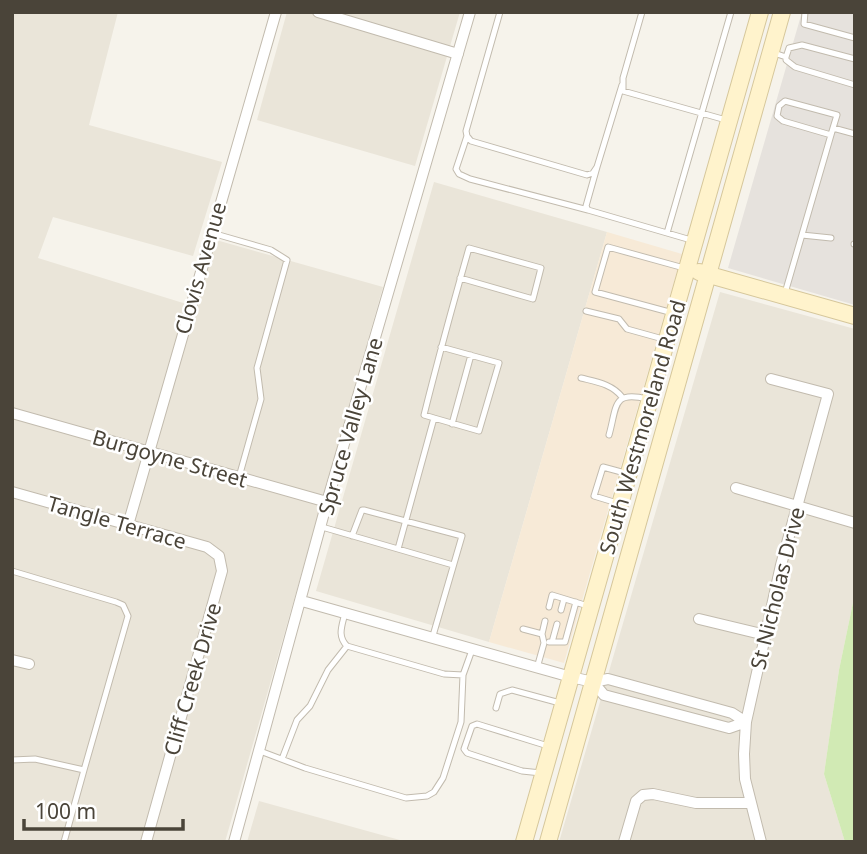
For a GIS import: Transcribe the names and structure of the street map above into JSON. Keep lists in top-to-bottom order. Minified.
{"streets":{"main road":["South Westmoreland Road"],"street":["Clovis Avenue","Spruce Valley Lane","Burgoyne Street","Tangle Terrace","St Nicholas Drive","Cliff Creek Drive"]},"crossings":[["Clovis Avenue","Burgoyne Street"],["Clovis Avenue","Tangle Terrace"],["Spruce Valley Lane","Burgoyne Street"],["Tangle Terrace","Cliff Creek Drive"]],"scale_bar":"100 m"}
